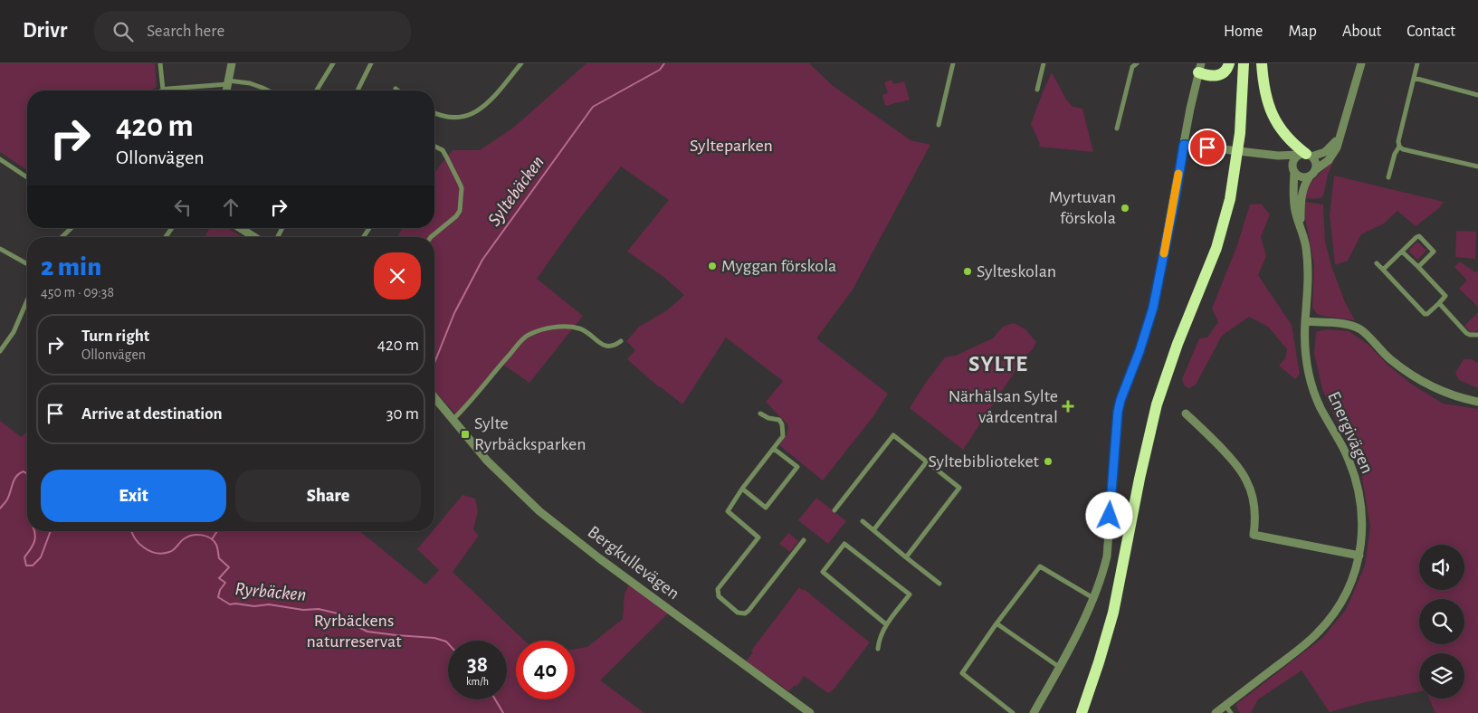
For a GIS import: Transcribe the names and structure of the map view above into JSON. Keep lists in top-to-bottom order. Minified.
{"streets":{"street":["Energivägen","Bergkullevägen"]},"districts":["SYLTE"],"water":["Syltebäcken","Ryrbäcken"],"parks":["Sylteparken","Ryrbäckens naturreservat"],"places":{"other":["Myrtuvan förskola","Myggan förskola","Sylteskolan","Syltebiblioteket"],"health":["Närhälsan Sylte vårdcentral"],"transit":["Sylte Ryrbäcksparken"]},"page":{"header":"Drivr","search":"Search here","nav":["Home","Map","About","Contact"],"turn":["420 m","Ollonvägen"],"heading":["2 min","450 m · 09:38"],"list":[{"name":"Turn right","note":"Ollonvägen","value":"420 m"},{"name":"Arrive at destination","value":"30 m"}],"buttons":["Exit","Share"],"speed":"38 km/h","limit":"40"}}
